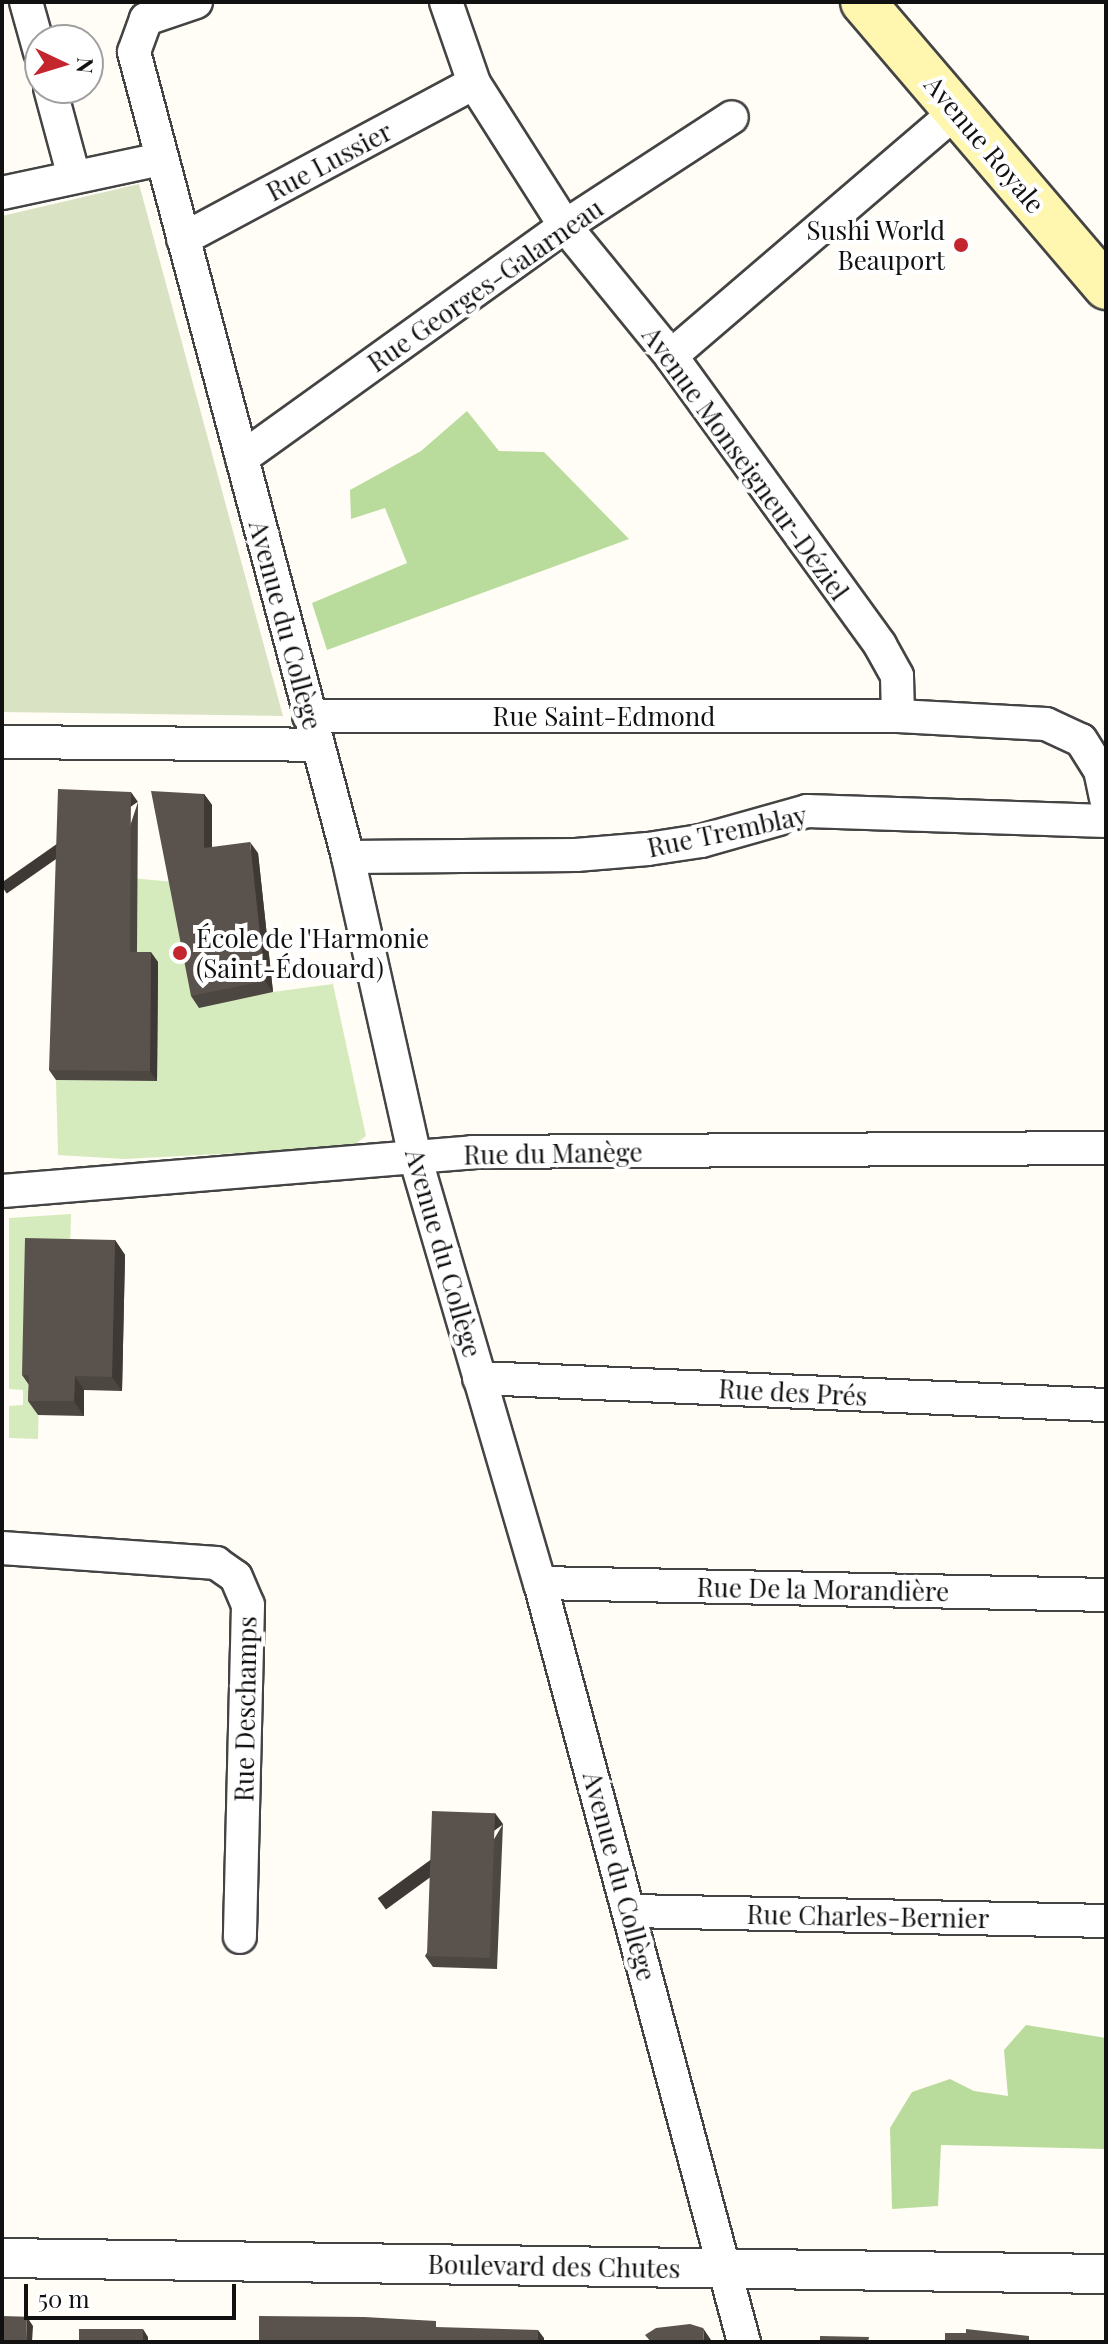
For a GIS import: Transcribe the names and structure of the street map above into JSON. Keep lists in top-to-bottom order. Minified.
{"streets":{"main road":["Avenue Royale"],"street":["Rue Lussier","Rue Georges-Galarneau","Avenue Monseigneur-Déziel","Avenue du Collège","Rue Saint-Edmond","Rue Tremblay","Rue du Manège","Rue des Prés","Rue De la Morandière","Rue Deschamps","Rue Charles-Bernier","Boulevard des Chutes"]},"crossings":[["Rue Lussier","Avenue Monseigneur-Déziel"],["Rue Lussier","Avenue du Collège"],["Rue Georges-Galarneau","Avenue Monseigneur-Déziel"],["Rue Georges-Galarneau","Avenue du Collège"],["Avenue Monseigneur-Déziel","Rue Saint-Edmond"],["Avenue du Collège","Rue Saint-Edmond"],["Avenue du Collège","Rue Tremblay"],["Avenue du Collège","Rue du Manège"],["Avenue du Collège","Rue des Prés"],["Avenue du Collège","Rue De la Morandière"],["Avenue du Collège","Rue Charles-Bernier"],["Avenue du Collège","Boulevard des Chutes"]],"places":["Sushi World Beauport","École de l'Harmonie (Saint-Édouard)"],"scale_bar":"50 m","north":"right"}
